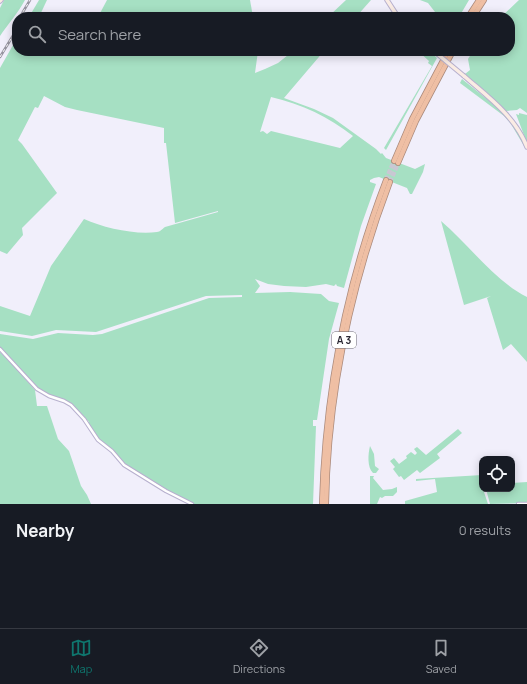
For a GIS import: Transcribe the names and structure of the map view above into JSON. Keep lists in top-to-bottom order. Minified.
{"streets":{"highway":["A 3"]},"page":{"search":"Search here","heading":["Nearby","0 results"],"nav":["Map","Directions","Saved"]}}
